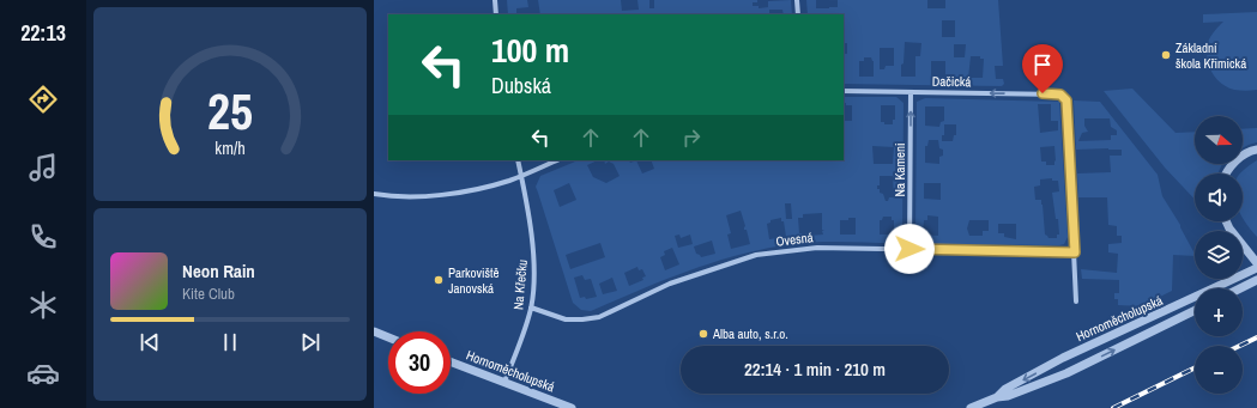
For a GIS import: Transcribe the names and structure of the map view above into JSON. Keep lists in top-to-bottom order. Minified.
{"streets":{"street":["Dačická","Na Kameni","Ovesná","Na Křečku","Hornoměcholupská"]},"crossings":[["Dačická","Na Kameni"],["Dačická","Ovesná"],["Na Kameni","Ovesná"],["Ovesná","Na Křečku"],["Na Křečku","Hornoměcholupská"]],"one_way":["Na Kameni"],"places":["Základní škola Křimická","Parkoviště Janovská","Alba auto, s.r.o."],"north":"right","page":{"tabs":"22:13","turn":["100 m","Dubská"],"map_buttons":["+","−"],"song":["Neon Rain","Kite Club"],"limit":"30","trip":"22:14 · 1 min · 210 m","gauge":["25","km/h"]}}
